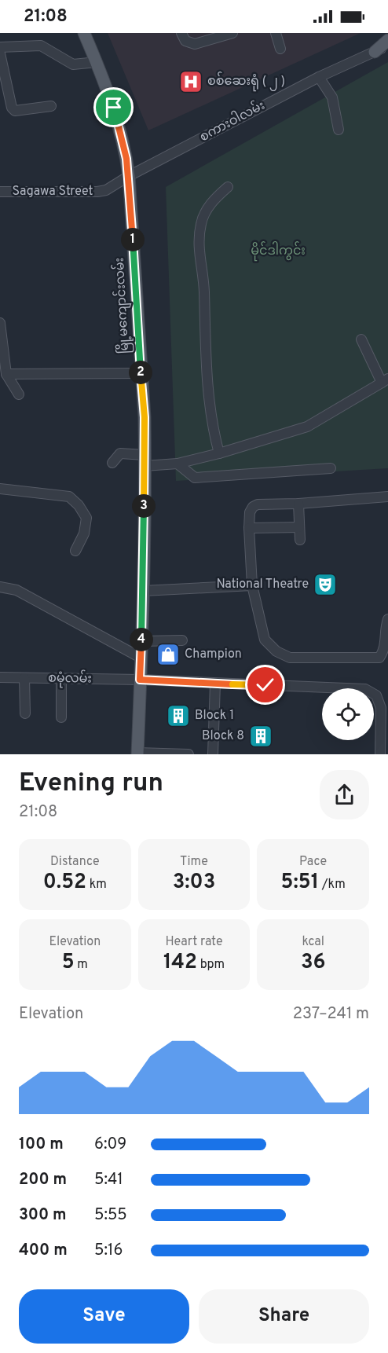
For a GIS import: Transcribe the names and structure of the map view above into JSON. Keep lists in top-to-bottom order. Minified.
{"streets":{"main road":["မြို့မကျောင်းလမ်း"],"street":["စကားဝါလမ်း","Sagawa Street","စမုံလမ်း"]},"crossings":[["စကားဝါလမ်း","Sagawa Street"],["စကားဝါလမ်း","မြို့မကျောင်းလမ်း"],["Sagawa Street","မြို့မကျောင်းလမ်း"],["မြို့မကျောင်းလမ်း","စမုံလမ်း"]],"parks":["မိုင်ဒါကွင်း"],"places":{"hospital":["စစ်ဆေးရုံ ( ၂ )"],"theatre":["National Theatre"],"shop":["Champion"],"building":["Block 1","Block 8"]},"page":{"status":"21:08","pins":["1","2","3","4"],"heading":["Evening run","21:08"],"stats":[["Distance","0.52 km"],["Time","3:03"],["Pace","5:51 /km"],["Elevation","5 m"],["Heart rate","142 bpm"],["kcal","36"]],"chart":["Elevation","237–241 m"],"list":[{"name":"100 m","note":"6:09"},{"name":"200 m","note":"5:41"},{"name":"300 m","note":"5:55"},{"name":"400 m","note":"5:16"}],"buttons":["Save","Share"]}}
